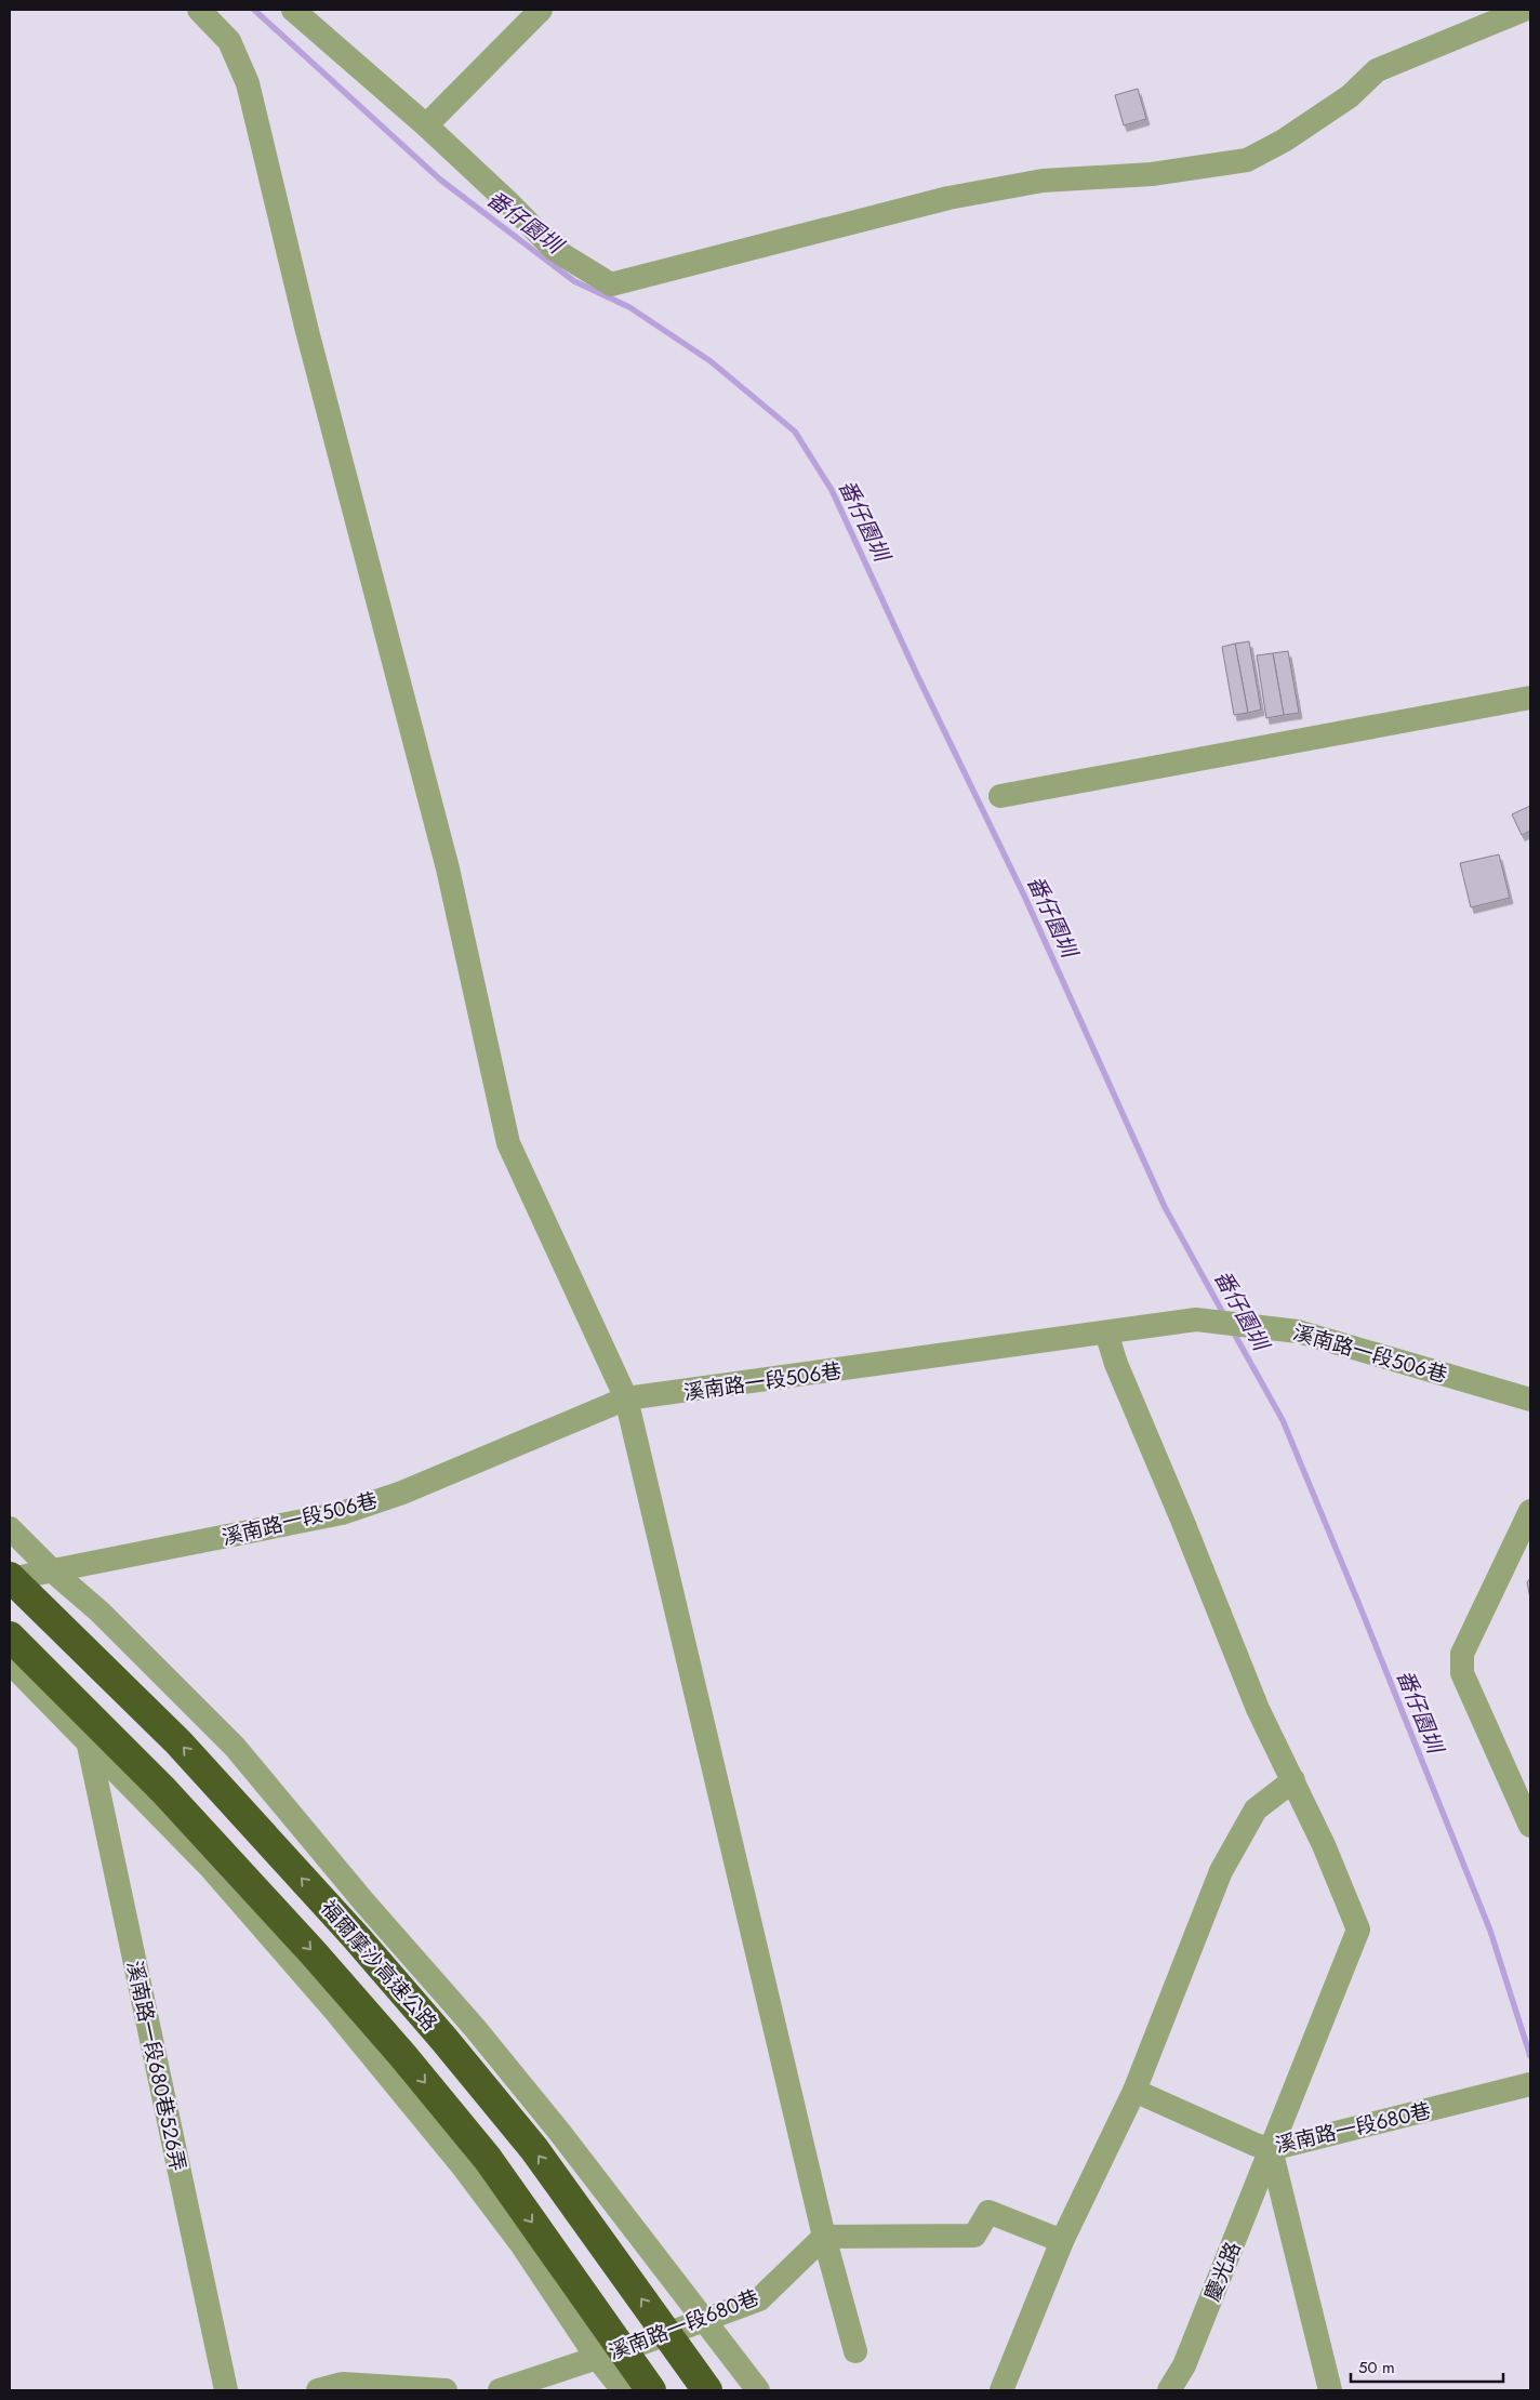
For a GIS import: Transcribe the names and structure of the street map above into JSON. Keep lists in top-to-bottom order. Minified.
{"streets":{"highway":["福爾摩沙高速公路"],"street":["溪南路一段506巷","溪南路一段680巷526弄","溪南路一段680巷","慶光路"]},"crossings":[["溪南路一段506巷","福爾摩沙高速公路"],["溪南路一段506巷","慶光路"],["溪南路一段680巷","慶光路"]],"water":["番仔園圳"],"scale_bar":"50 m"}
